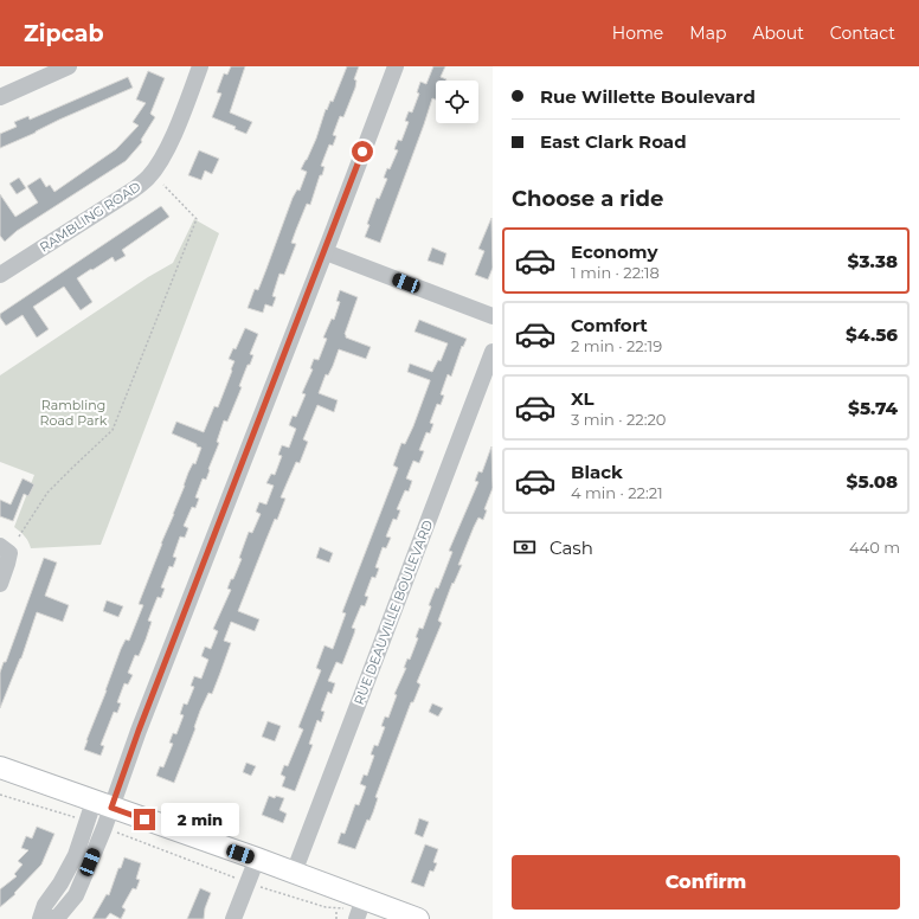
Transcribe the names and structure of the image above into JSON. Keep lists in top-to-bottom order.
{
  "streets": {
    "street": ["RAMBLING ROAD", "RUE DEAUVILLE BOULEVARD"]
  },
  "parks": ["Rambling Road Park"],
  "page": {
    "header": "Zipcab",
    "nav": [
      "Home",
      "Map",
      "About",
      "Contact"
    ],
    "banner": ["Rue Willette Boulevard", "East Clark Road"],
    "heading": "Choose a ride",
    "list": [
      {
        "name": "Economy",
        "note": "1 min · 22:18",
        "value": "$3.38"
      },
      {
        "name": "Comfort",
        "note": "2 min · 22:19",
        "value": "$4.56"
      },
      {
        "name": "XL",
        "note": "3 min · 22:20",
        "value": "$5.74"
      },
      {
        "name": "Black",
        "note": "4 min · 22:21",
        "value": "$5.08"
      }
    ],
    "pay": ["Cash", "440 m"],
    "bubble": "2 min",
    "buttons": "Confirm"
  }
}
